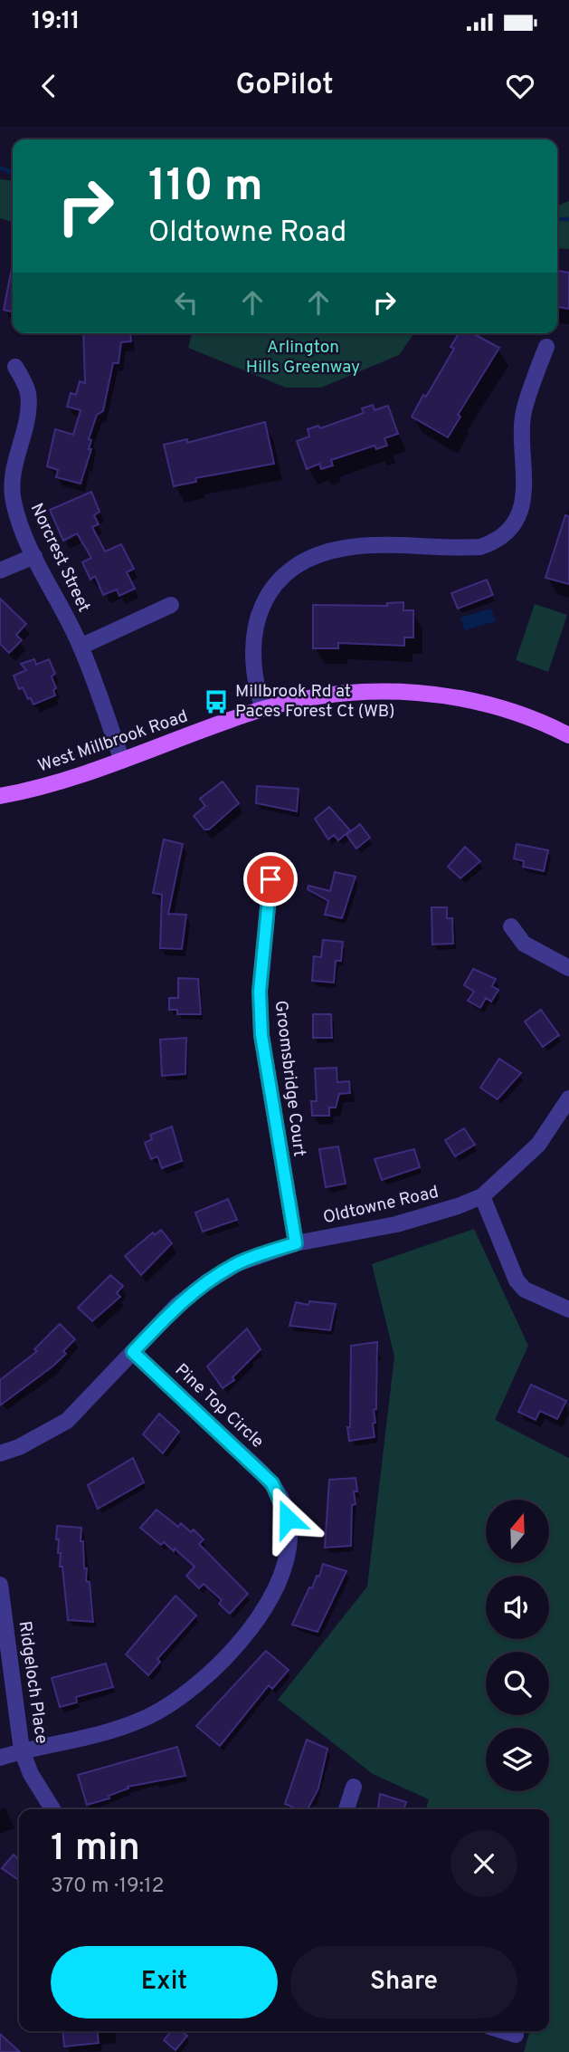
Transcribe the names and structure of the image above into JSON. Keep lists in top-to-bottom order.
{
  "streets": {
    "main road": ["West Millbrook Road"],
    "street": [
      "Norcrest Street",
      "Groomsbridge Court",
      "Oldtowne Road",
      "Pine Top Circle",
      "Ridgeloch Place"
    ]
  },
  "crossings": [
    ["Norcrest Street", "West Millbrook Road"],
    ["Groomsbridge Court", "Oldtowne Road"],
    ["Oldtowne Road", "Pine Top Circle"],
    ["Pine Top Circle", "Ridgeloch Place"]
  ],
  "parks": ["Arlington Hills Greenway"],
  "places": {
    "bus stop": ["Millbrook Rd at Paces Forest Ct (WB)"]
  },
  "north": "top",
  "page": {
    "status": "19:11",
    "header": "GoPilot",
    "turn": ["110 m", "Oldtowne Road"],
    "heading": ["1 min", "370 m · 19:12"],
    "buttons": ["Exit", "Share"]
  }
}
